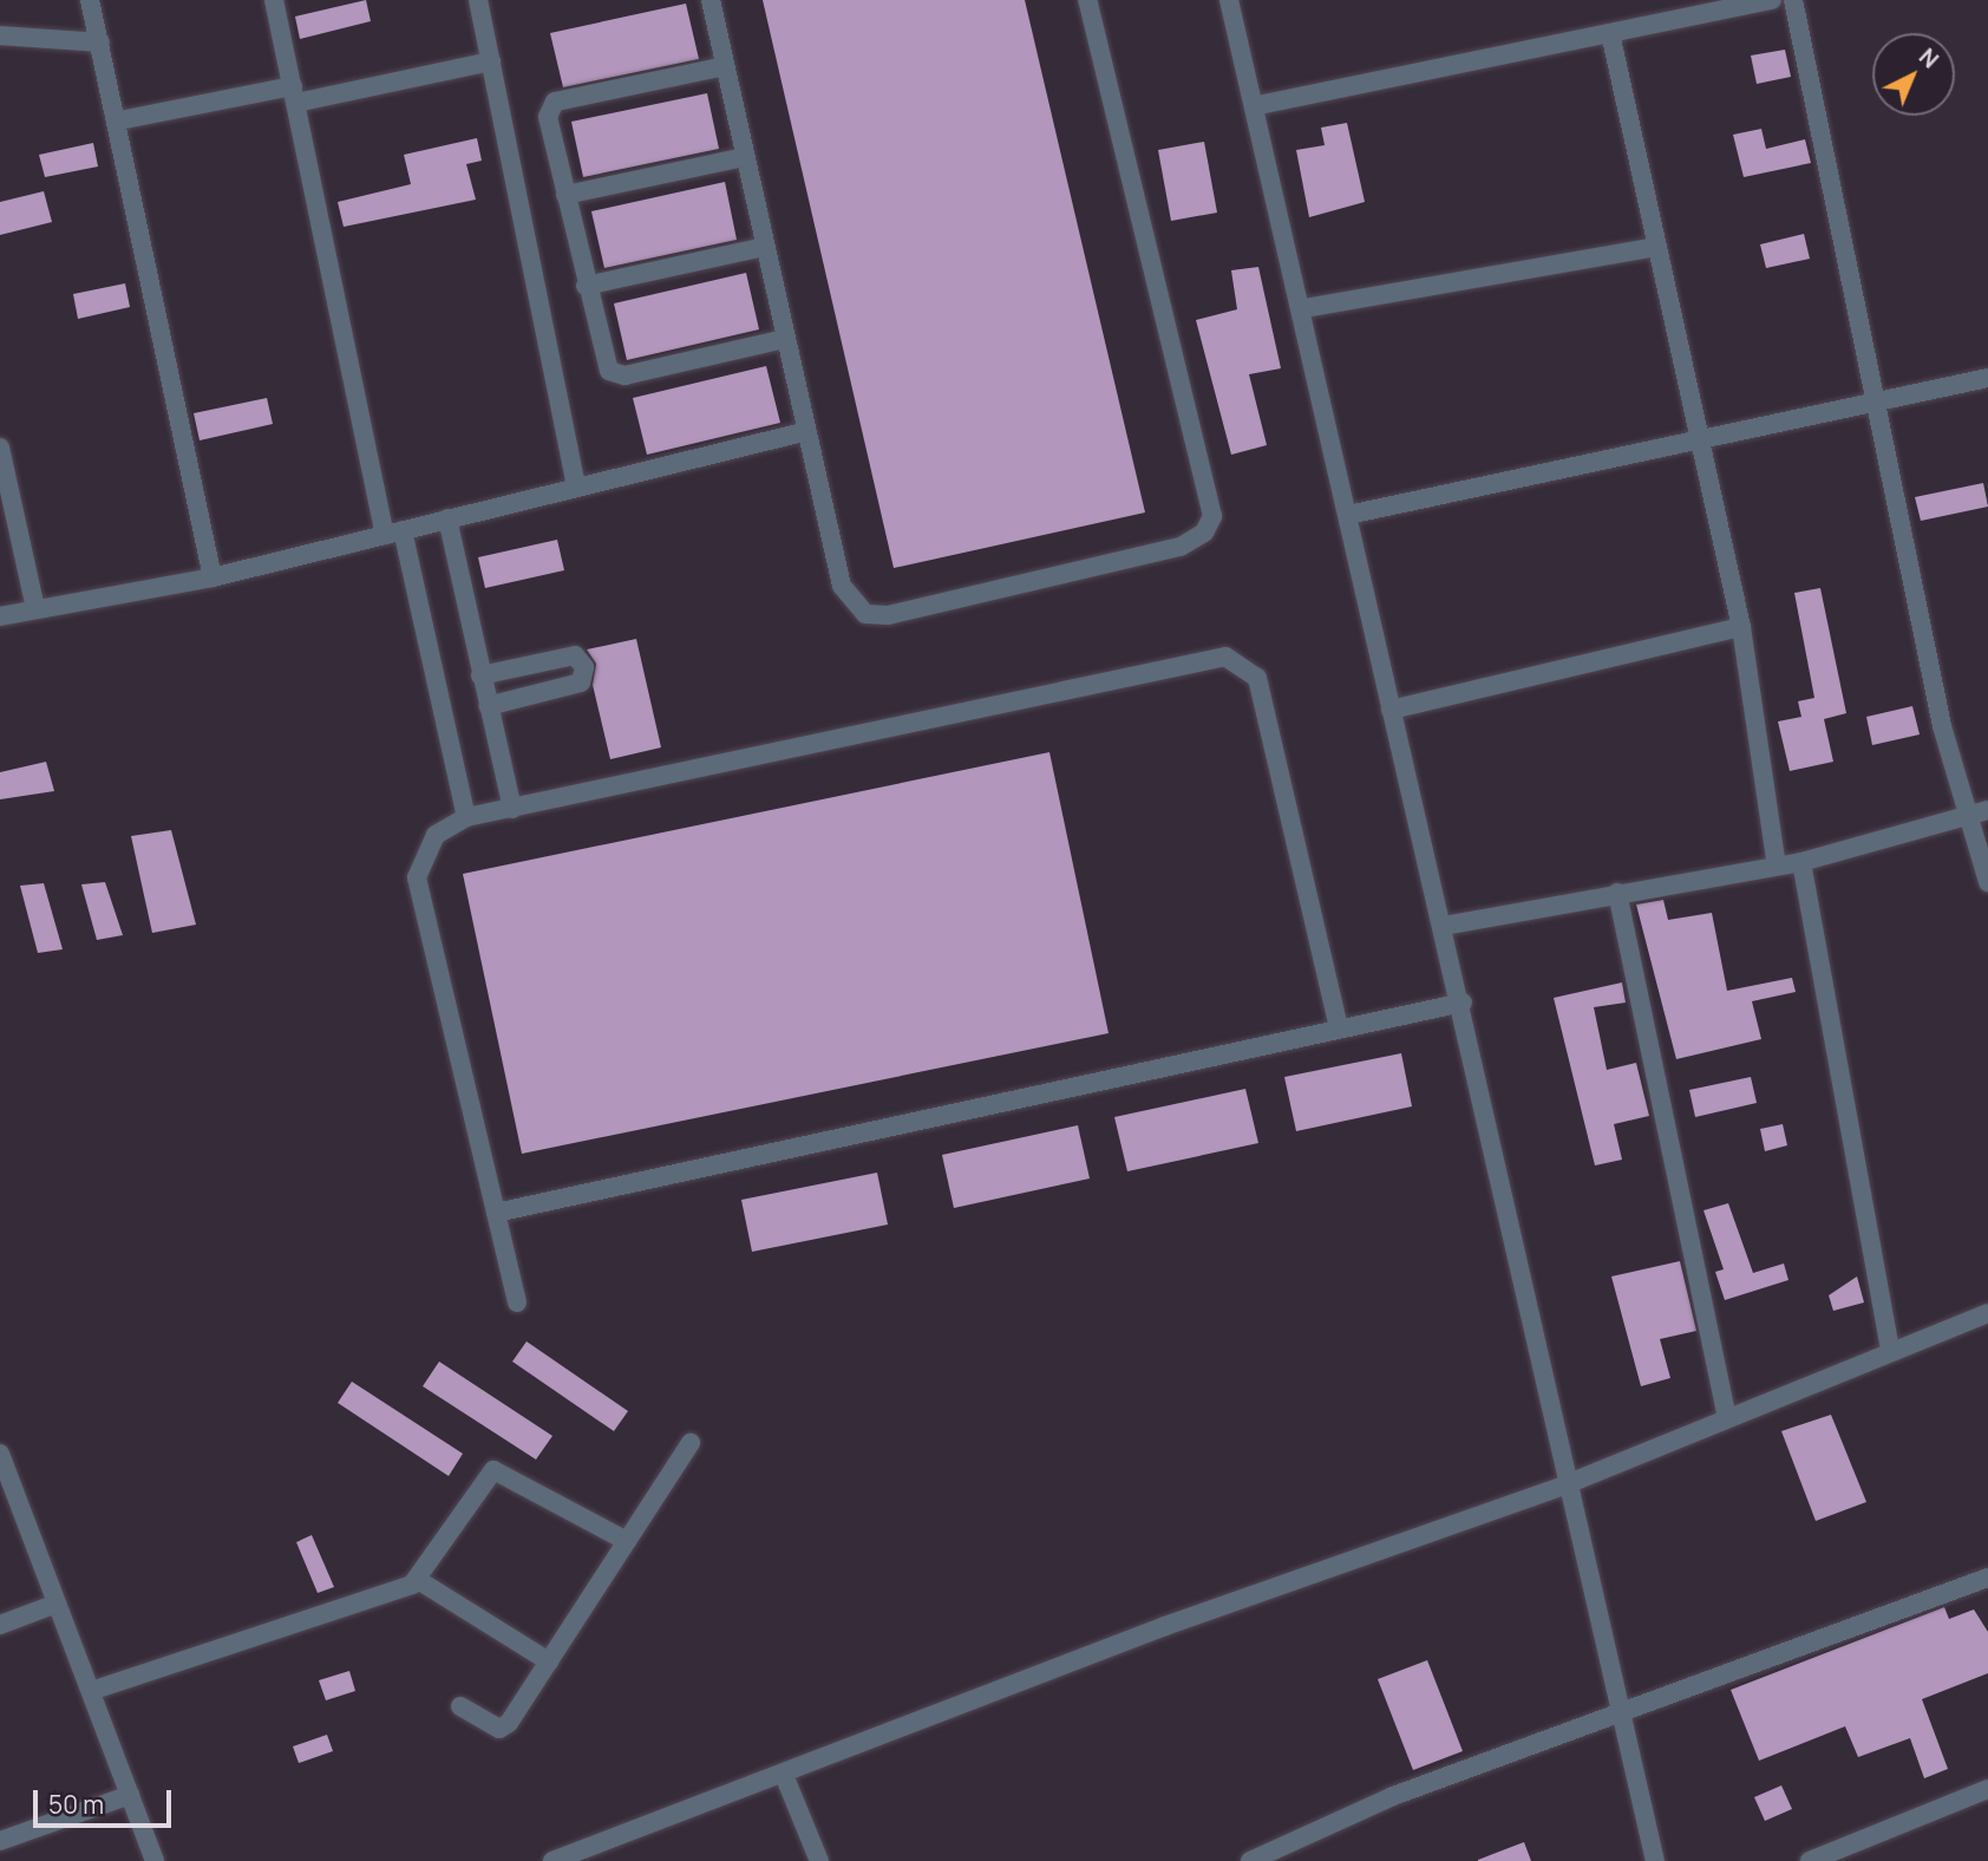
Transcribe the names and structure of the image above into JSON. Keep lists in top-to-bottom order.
{
  "scale_bar": "50 m",
  "north": "top right"
}
